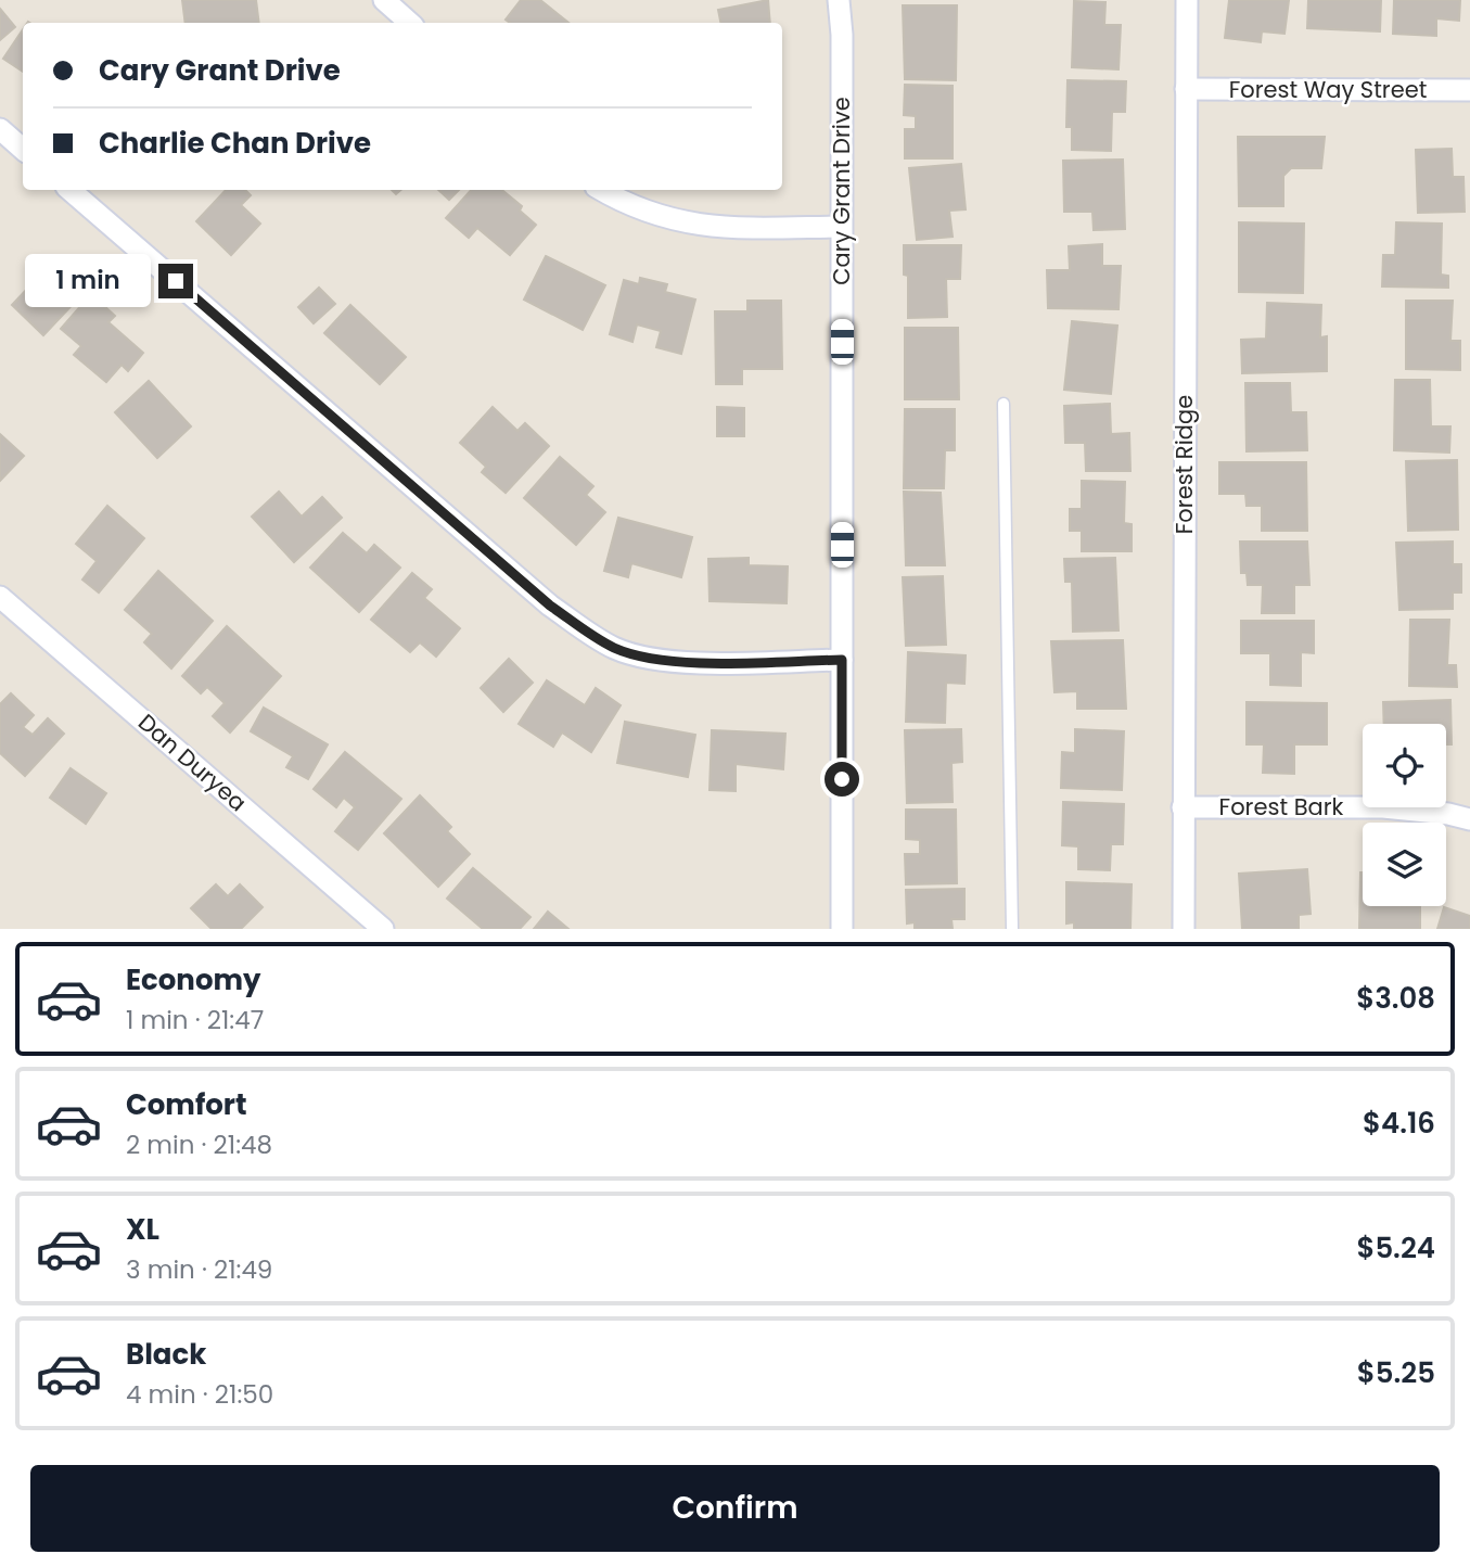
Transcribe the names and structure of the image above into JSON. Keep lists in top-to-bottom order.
{
  "streets": {
    "street": [
      "Forest Way Street",
      "Cary Grant Drive",
      "Forest Ridge",
      "Dan Duryea",
      "Forest Bark"
    ]
  },
  "crossings": [
    ["Forest Way Street", "Forest Ridge"],
    ["Forest Ridge", "Forest Bark"]
  ],
  "page": {
    "banner": ["Cary Grant Drive", "Charlie Chan Drive"],
    "bubble": "1 min",
    "list": [
      {
        "name": "Economy",
        "note": "1 min · 21:47",
        "value": "$3.08"
      },
      {
        "name": "Comfort",
        "note": "2 min · 21:48",
        "value": "$4.16"
      },
      {
        "name": "XL",
        "note": "3 min · 21:49",
        "value": "$5.24"
      },
      {
        "name": "Black",
        "note": "4 min · 21:50",
        "value": "$5.25"
      }
    ],
    "buttons": "Confirm"
  }
}
